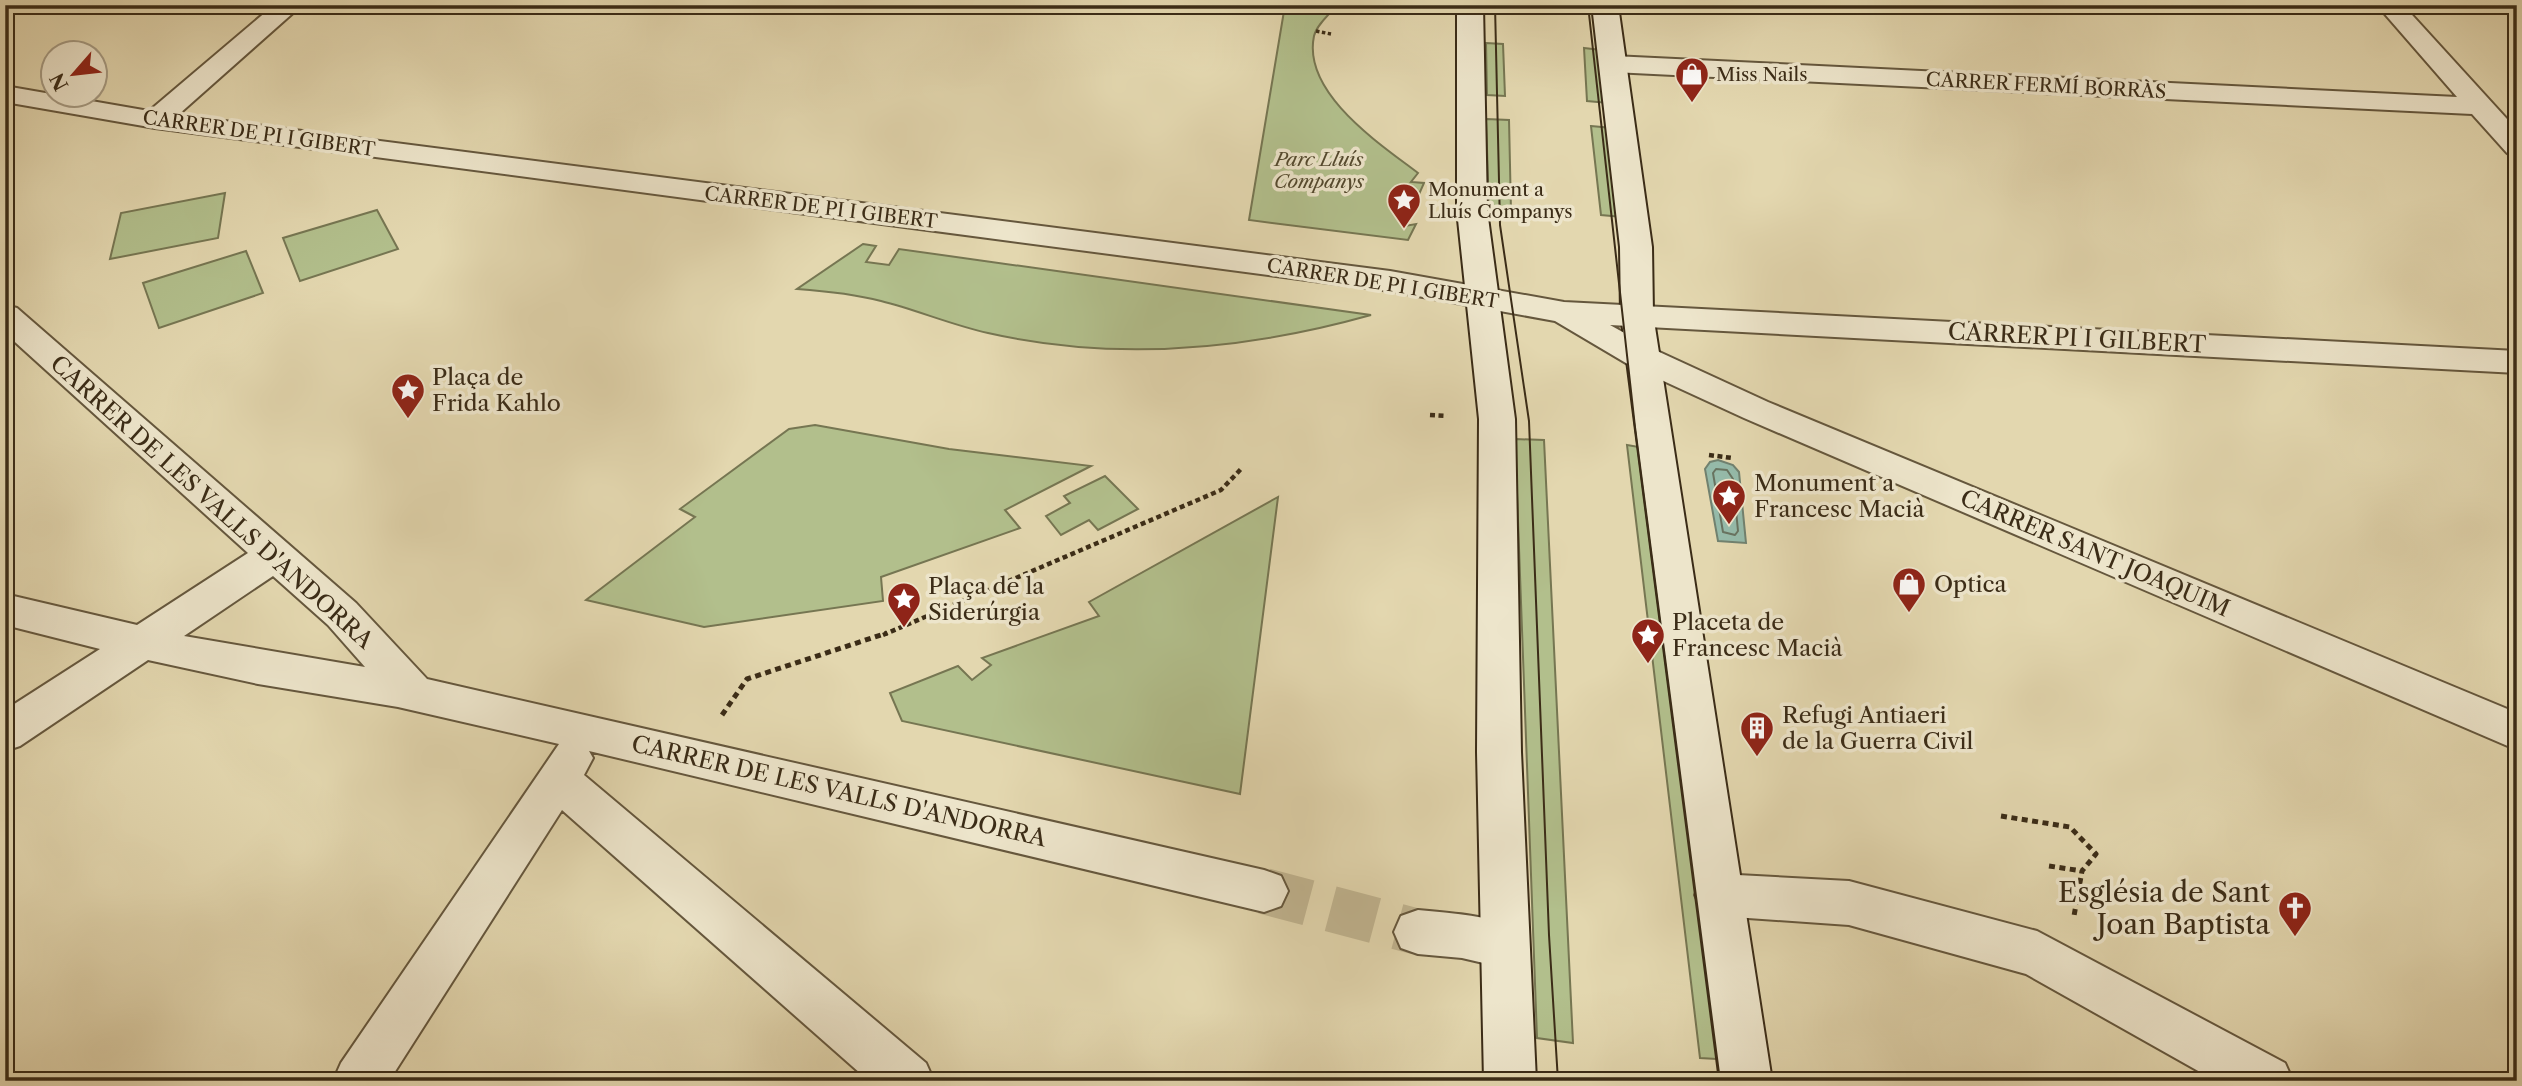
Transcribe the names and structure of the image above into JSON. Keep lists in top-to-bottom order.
{
  "streets": {
    "street": [
      "CARRER FERMÍ BORRÀS",
      "CARRER DE PI I GIBERT",
      "CARRER PI I GILBERT",
      "CARRER DE LES VALLS D'ANDORRA",
      "CARRER SANT JOAQUIM"
    ]
  },
  "crossings": [
    ["CARRER DE PI I GIBERT", "CARRER PI I GILBERT"],
    ["CARRER DE PI I GIBERT", "CARRER SANT JOAQUIM"]
  ],
  "parks": ["Parc Lluís Companys"],
  "places": {
    "shop": ["Miss Nails", "Optica"],
    "place": [
      "Monument a Lluís Companys",
      "Plaça de Frida Kahlo",
      "Monument a Francesc Macià",
      "Plaça de la Siderúrgia",
      "Placeta de Francesc Macià"
    ],
    "building": ["Refugi Antiaeri de la Guerra Civil"],
    "church": ["Església de Sant Joan Baptista"]
  },
  "north": "bottom left"
}
